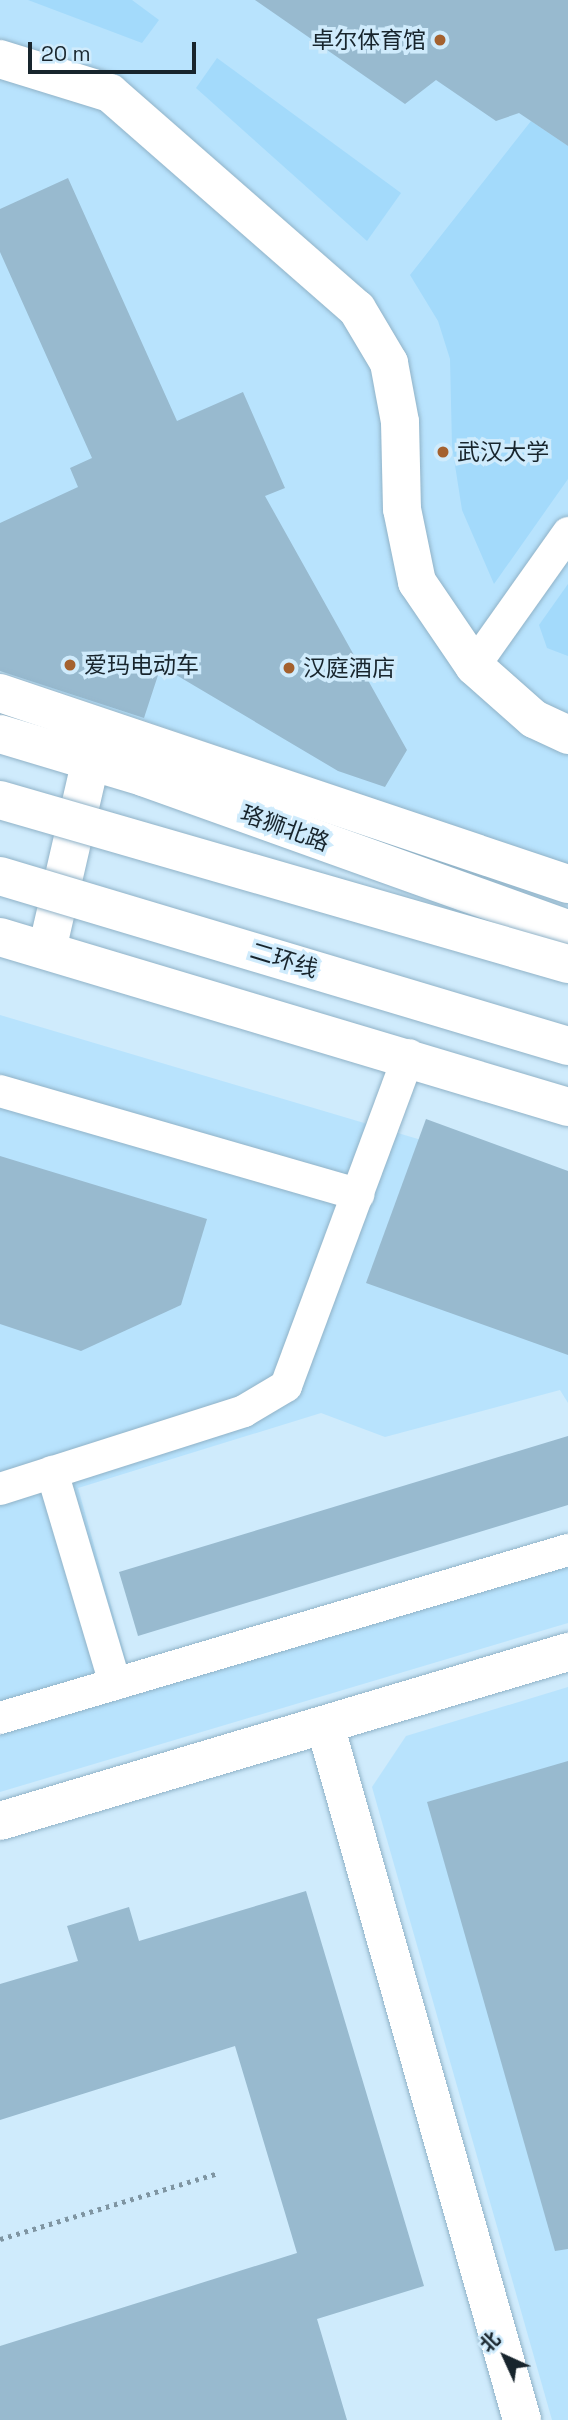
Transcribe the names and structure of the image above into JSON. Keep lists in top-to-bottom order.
{
  "streets": {
    "main road": ["珞狮北路", "二环线"]
  },
  "places": [
    "卓尔体育馆",
    "武汉大学",
    "爱玛电动车",
    "汉庭酒店"
  ],
  "scale_bar": "20 m",
  "north": "top left"
}
